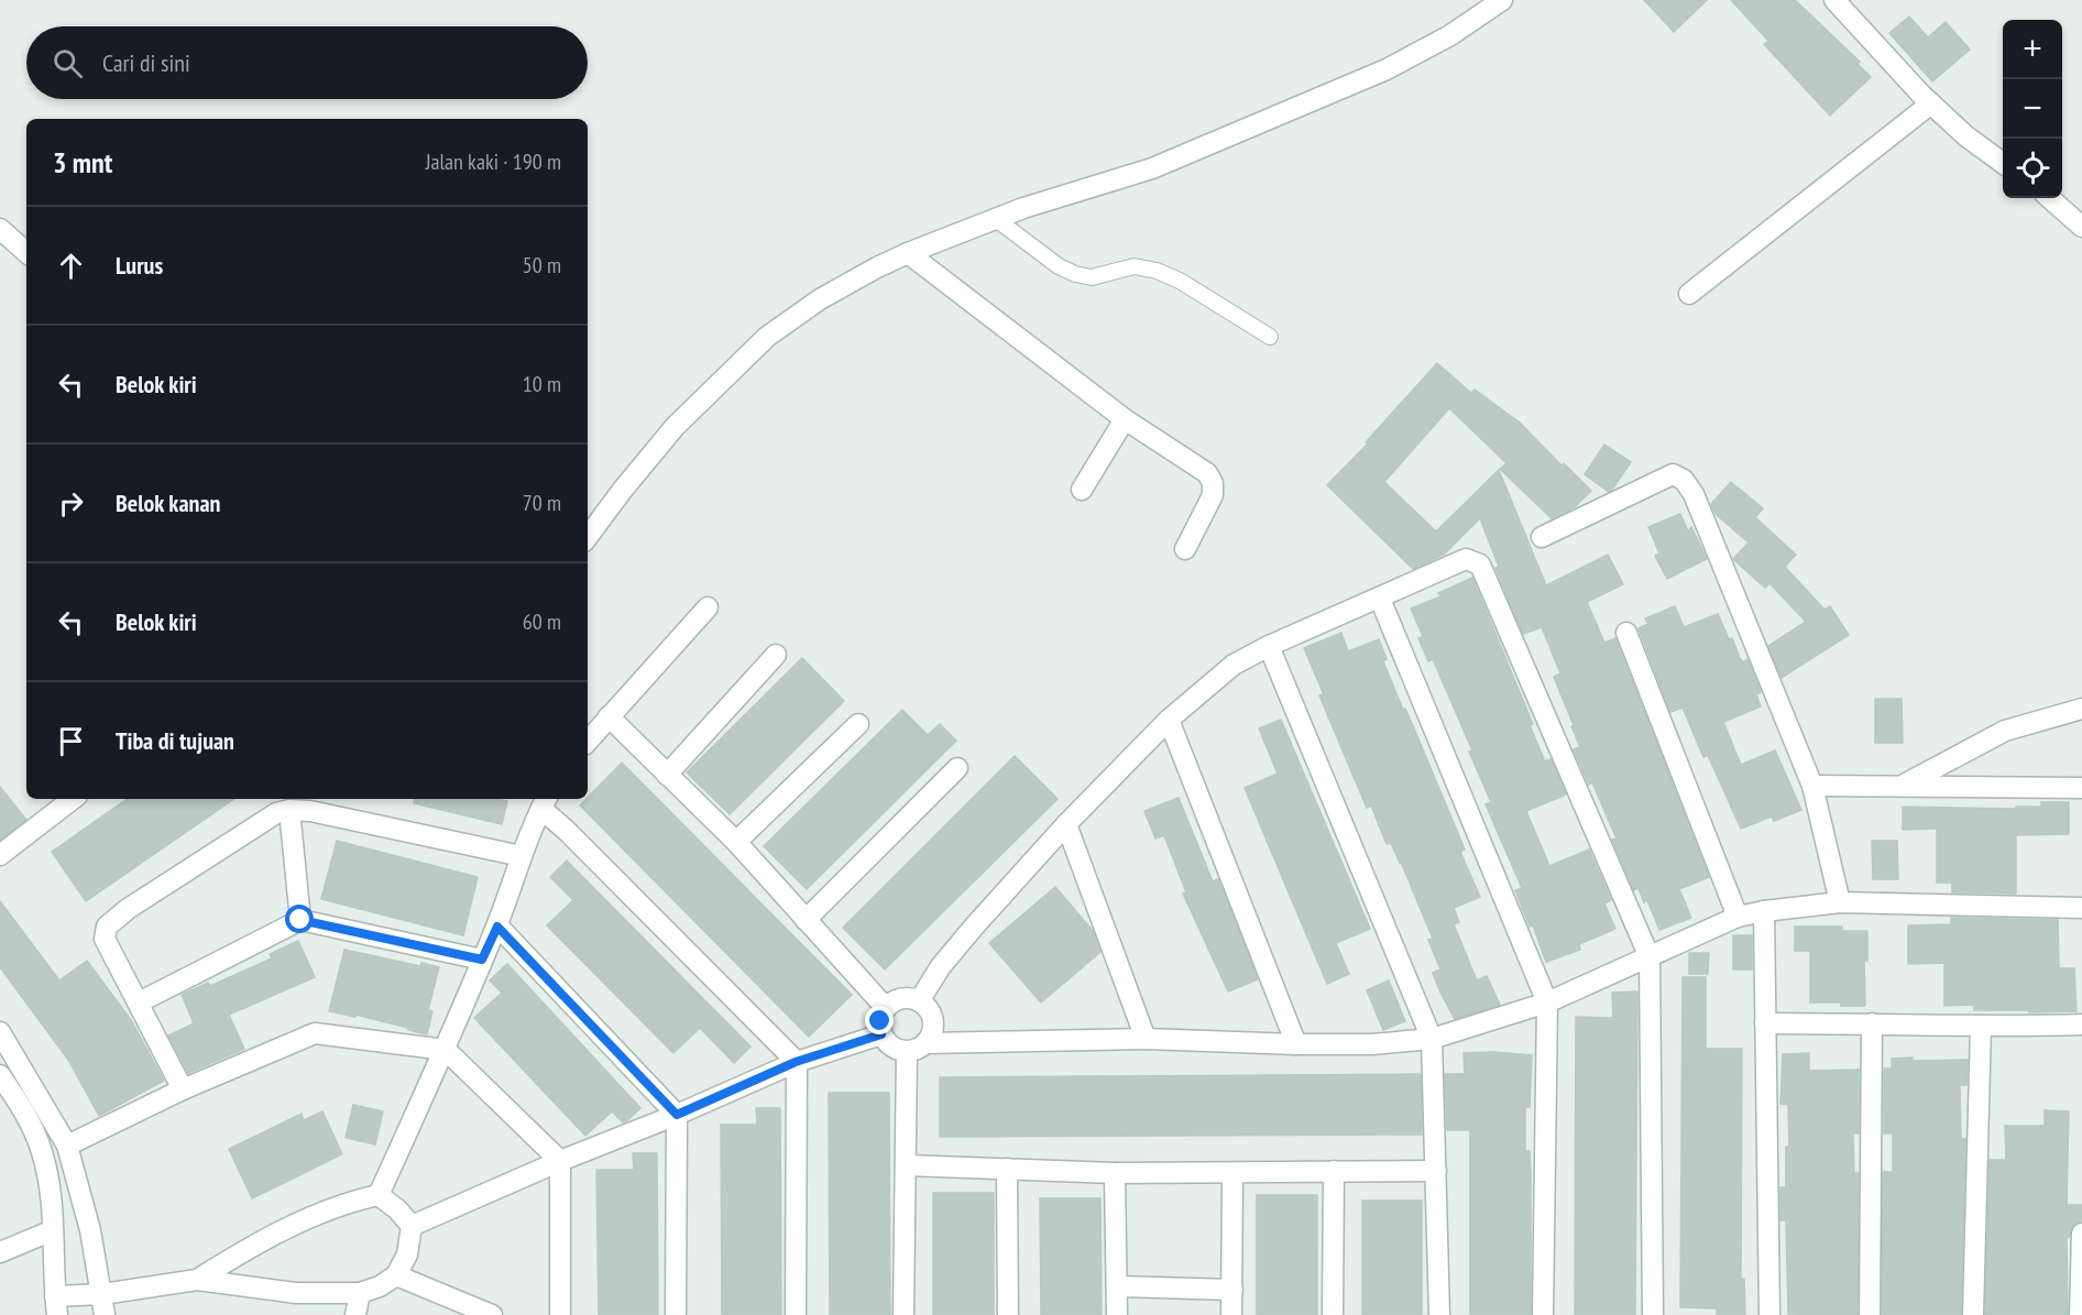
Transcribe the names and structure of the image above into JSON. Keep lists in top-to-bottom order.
{
  "page": {
    "map_buttons": ["+", "−"],
    "search": "Cari di sini",
    "heading": ["3 mnt", "Jalan kaki · 190 m"],
    "list": [
      ["Lurus", "50 m"],
      ["Belok kiri", "10 m"],
      ["Belok kanan", "70 m"],
      ["Belok kiri", "60 m"],
      "Tiba di tujuan"
    ]
  }
}
